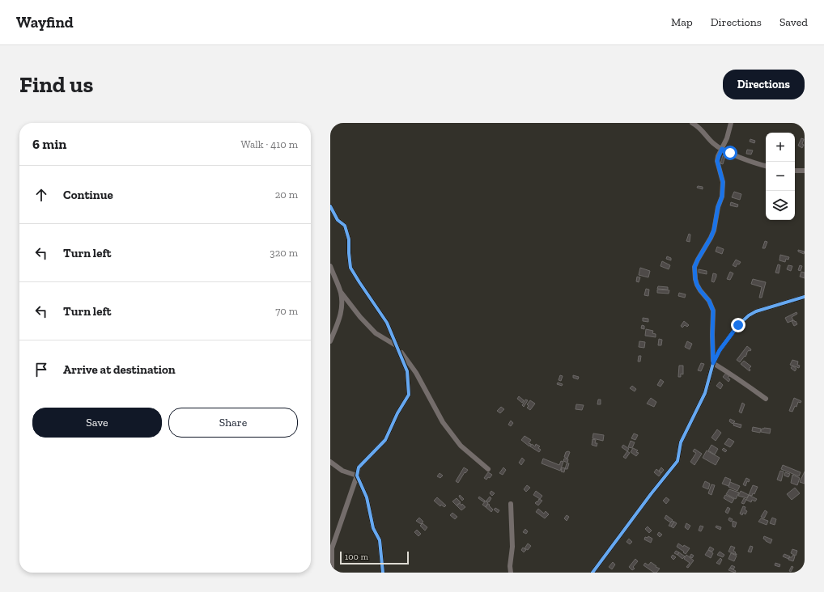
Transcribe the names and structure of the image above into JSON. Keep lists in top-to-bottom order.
{
  "scale_bar": "100 m",
  "page": {
    "header": "Wayfind",
    "nav": ["Map", "Directions", "Saved"],
    "buttons": [
      "Directions",
      ["Save", "Share"]
    ],
    "title": "Find us",
    "heading": ["6 min", "Walk · 410 m"],
    "map_buttons": ["+", "−"],
    "list": [
      ["Continue", "20 m"],
      ["Turn left", "320 m"],
      ["Turn left", "70 m"],
      "Arrive at destination"
    ],
    "scale": "100 m"
  }
}
